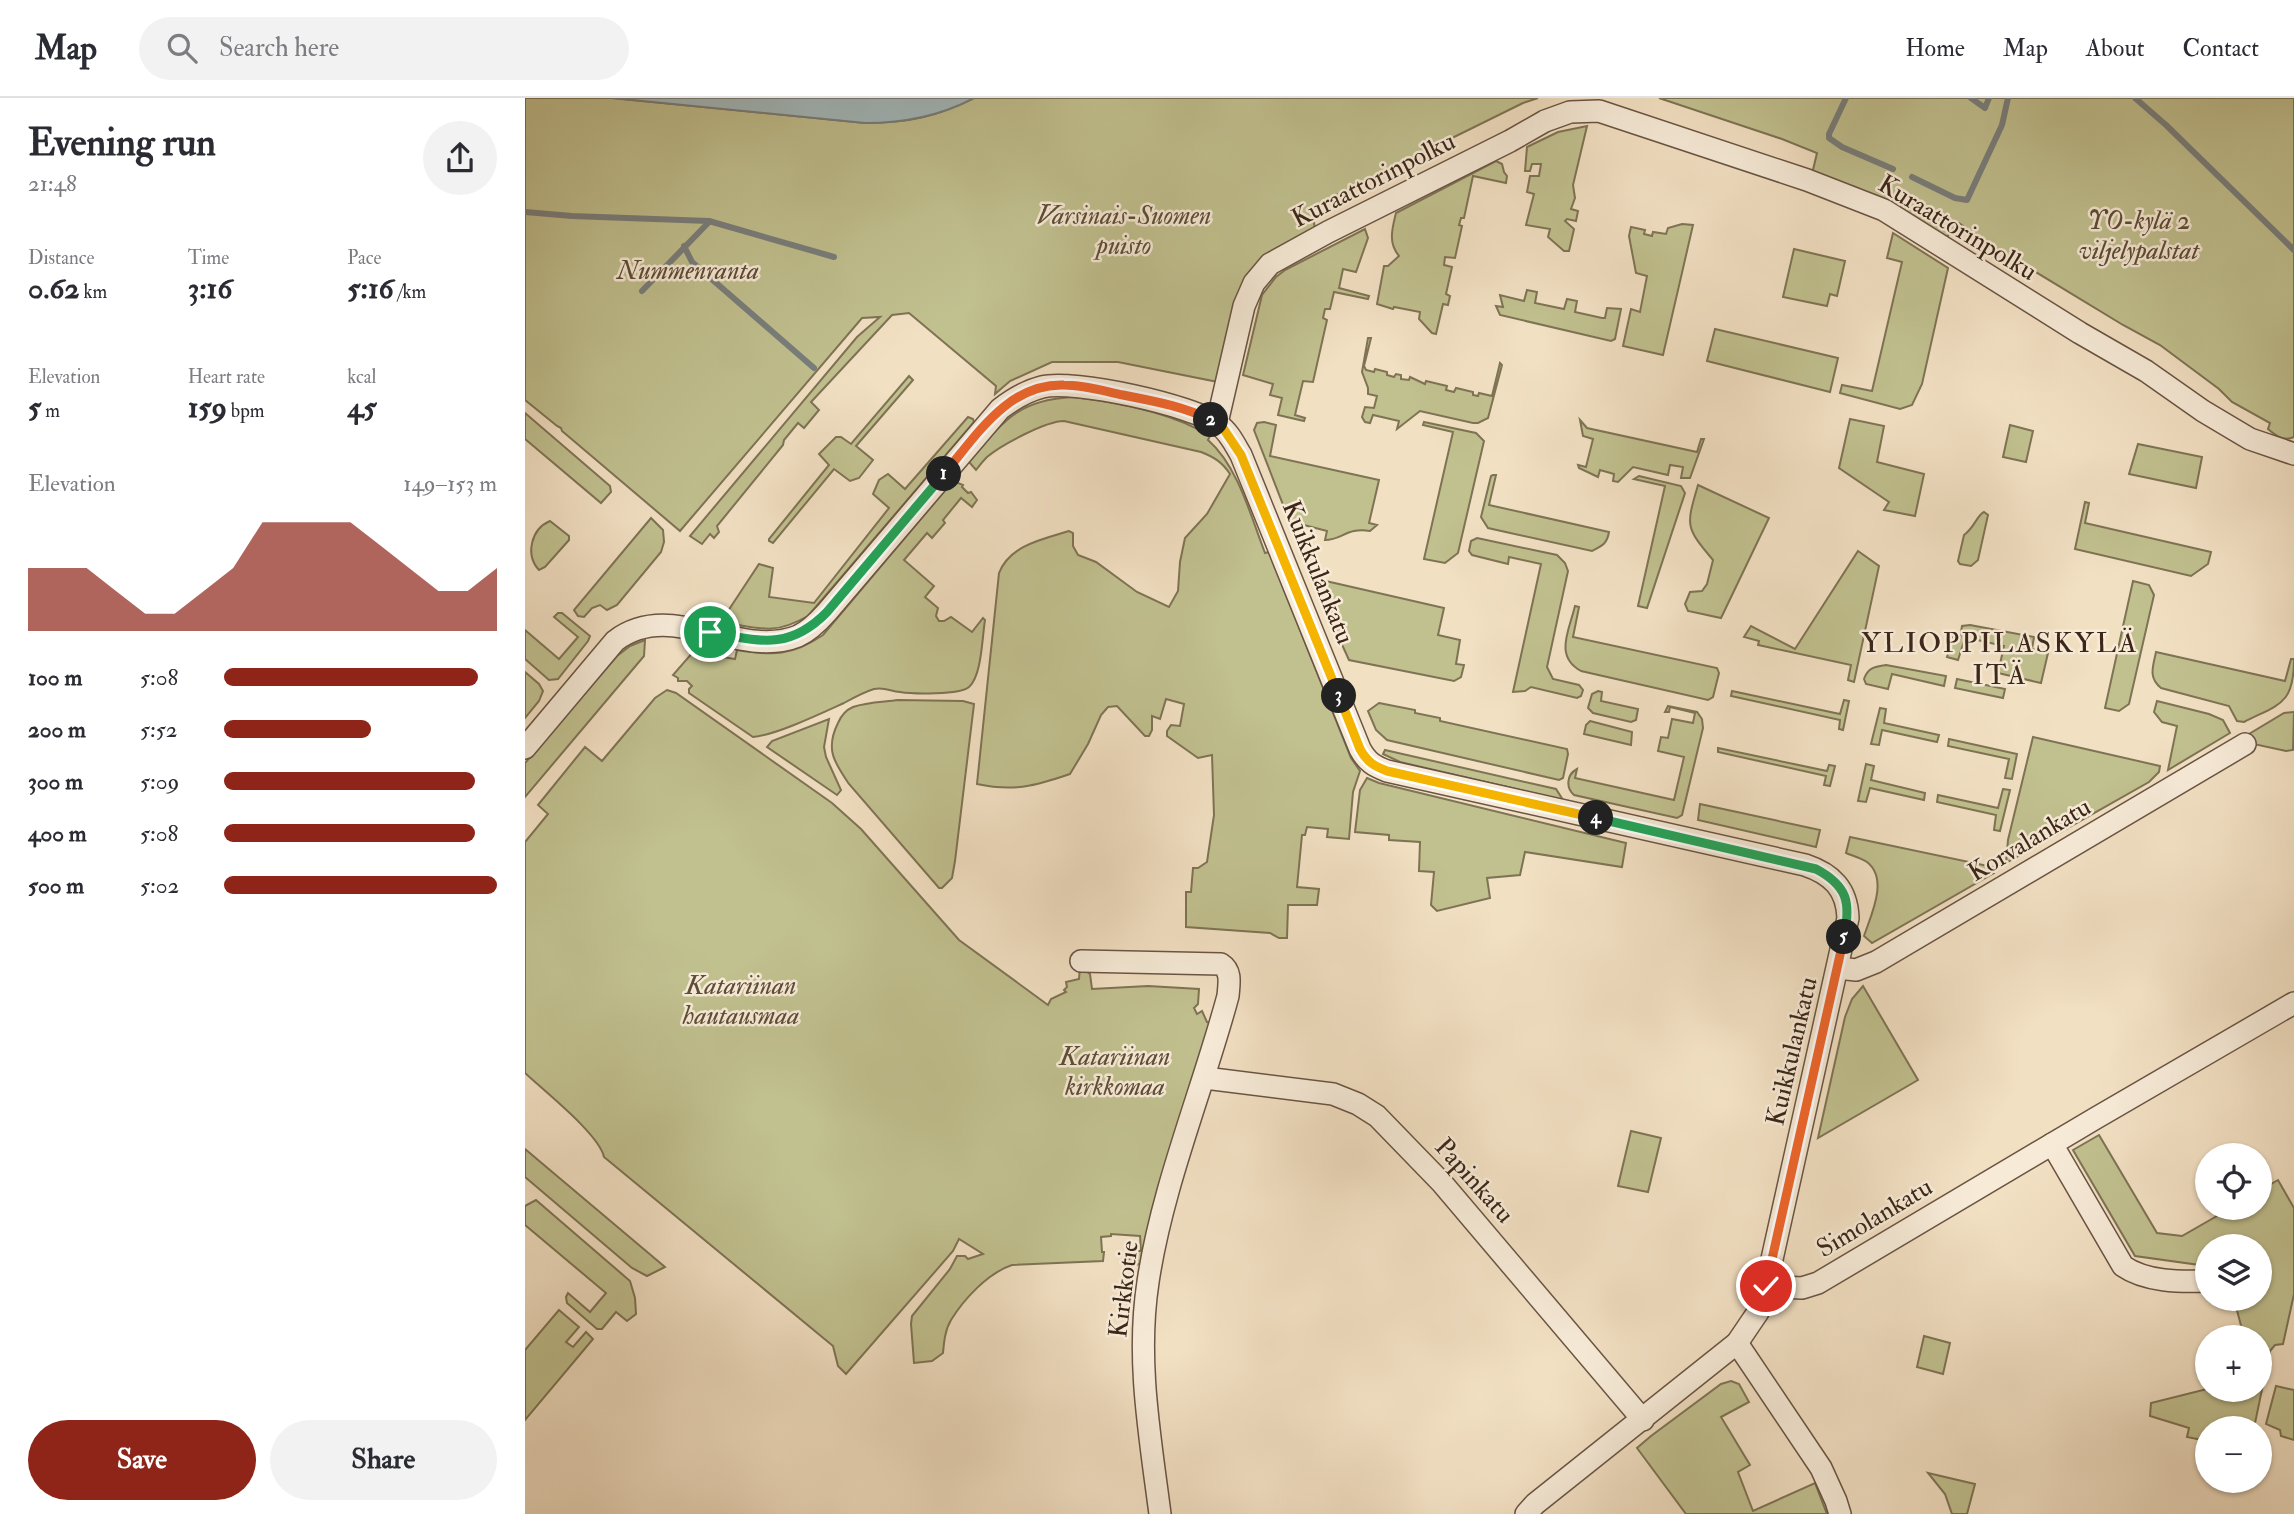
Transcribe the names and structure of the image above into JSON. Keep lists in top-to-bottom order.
{
  "streets": {
    "street": [
      "Kuraattorinpolku",
      "Kuikkulankatu",
      "Korvalankatu",
      "Papinkatu",
      "Simolankatu",
      "Kirkkotie"
    ]
  },
  "crossings": [
    ["Kuraattorinpolku", "Kuikkulankatu"],
    ["Kuikkulankatu", "Korvalankatu"],
    ["Kuikkulankatu", "Simolankatu"],
    ["Papinkatu", "Kirkkotie"]
  ],
  "districts": ["YLIOPPILASKYLÄ ITÄ"],
  "parks": [
    "Varsinais-Suomen puisto",
    "YO-kylä 2 viljelypalstat",
    "Nummenranta",
    "Katariinan hautausmaa",
    "Katariinan kirkkomaa"
  ],
  "page": {
    "header": "Map",
    "search": "Search here",
    "nav": [
      "Home",
      "Map",
      "About",
      "Contact"
    ],
    "heading": ["Evening run", "21:48"],
    "stats": [
      ["Distance", "0.62 km"],
      ["Time", "3:16"],
      ["Pace", "5:16 /km"],
      ["Elevation", "5 m"],
      ["Heart rate", "159 bpm"],
      ["kcal", "45"]
    ],
    "pins": [
      "2",
      "1",
      "3",
      "4",
      "5"
    ],
    "chart": ["Elevation", "149–153 m"],
    "list": [
      {
        "name": "100 m",
        "note": "5:08"
      },
      {
        "name": "200 m",
        "note": "5:52"
      },
      {
        "name": "300 m",
        "note": "5:09"
      },
      {
        "name": "400 m",
        "note": "5:08"
      },
      {
        "name": "500 m",
        "note": "5:02"
      }
    ],
    "map_buttons": ["+", "−"],
    "buttons": ["Save", "Share"]
  }
}
